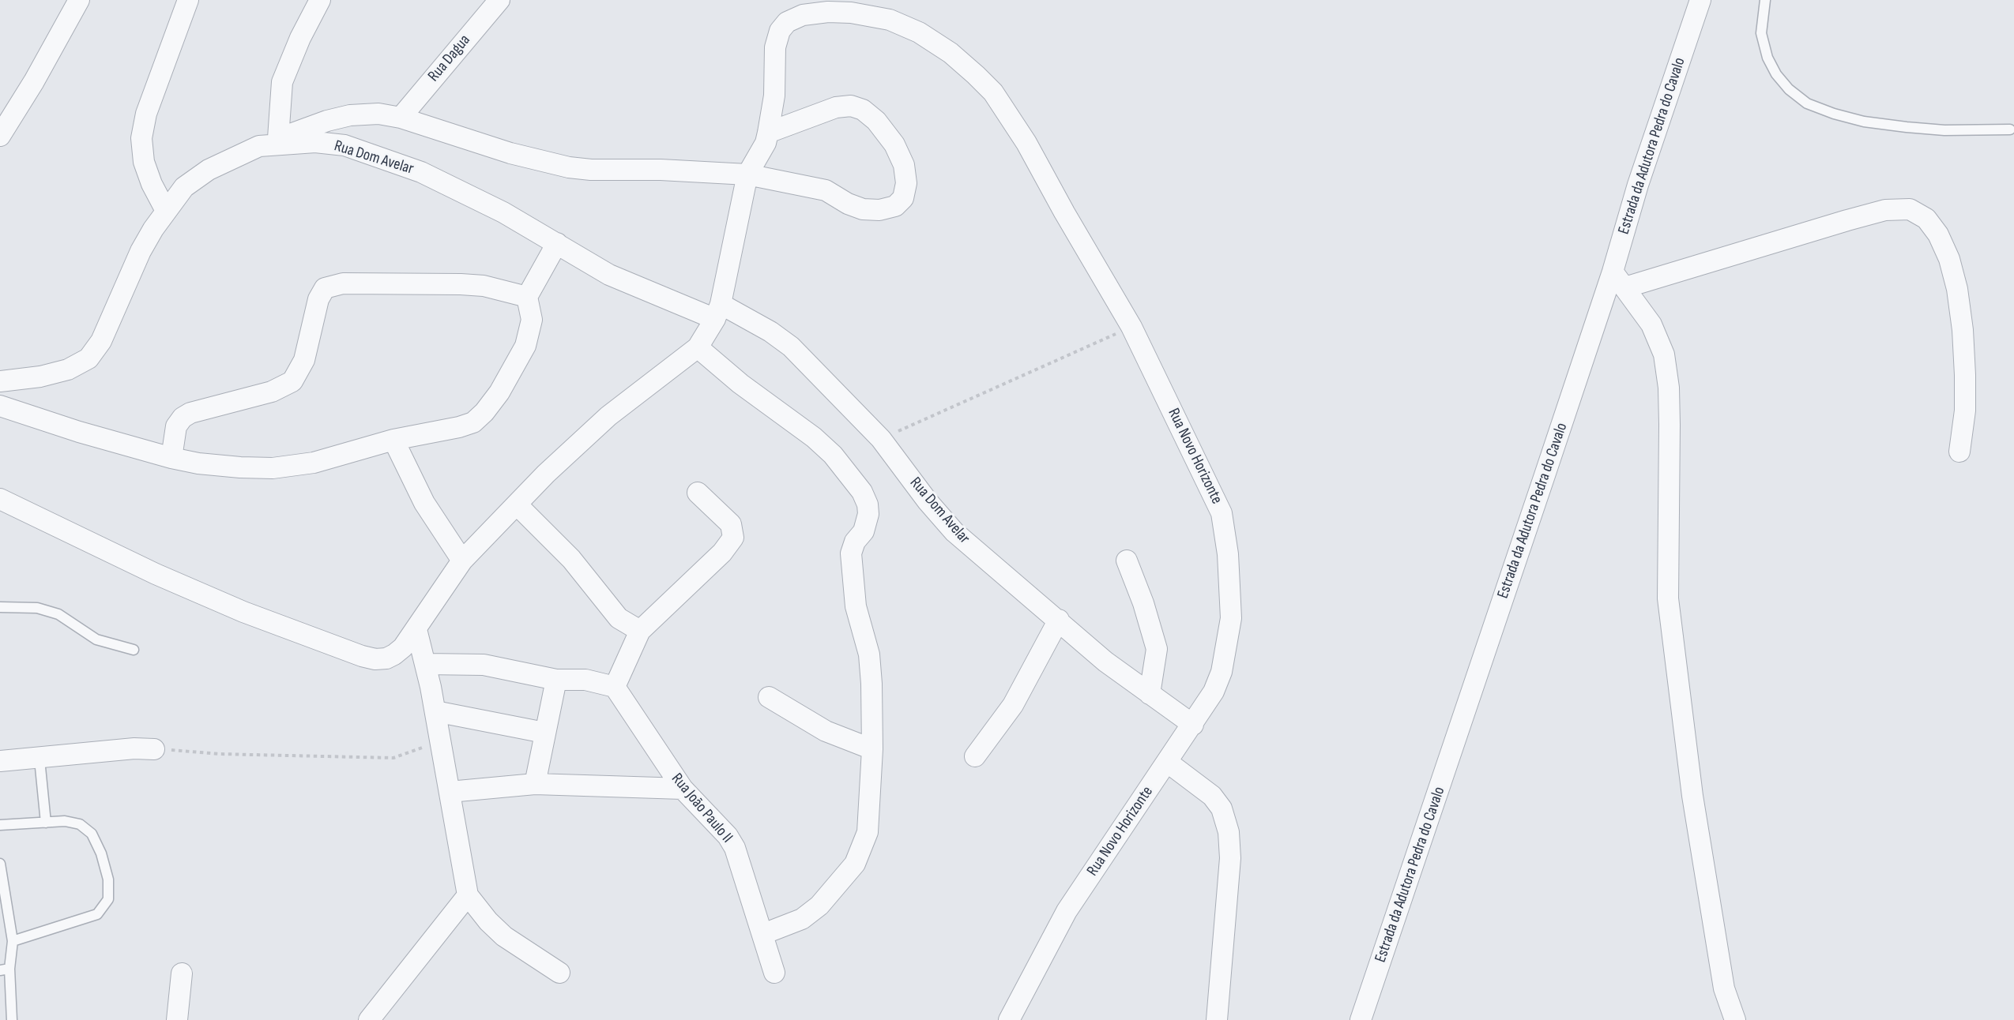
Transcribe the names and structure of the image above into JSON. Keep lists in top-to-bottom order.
{
  "streets": {
    "street": [
      "Rua Dagua",
      "Estrada da Adutora Pedra do Cavalo",
      "Rua Dom Avelar",
      "Rua Novo Horizonte",
      "Rua João Paulo II"
    ]
  },
  "crossings": [
    ["Rua Dom Avelar", "Rua Novo Horizonte"]
  ]
}
